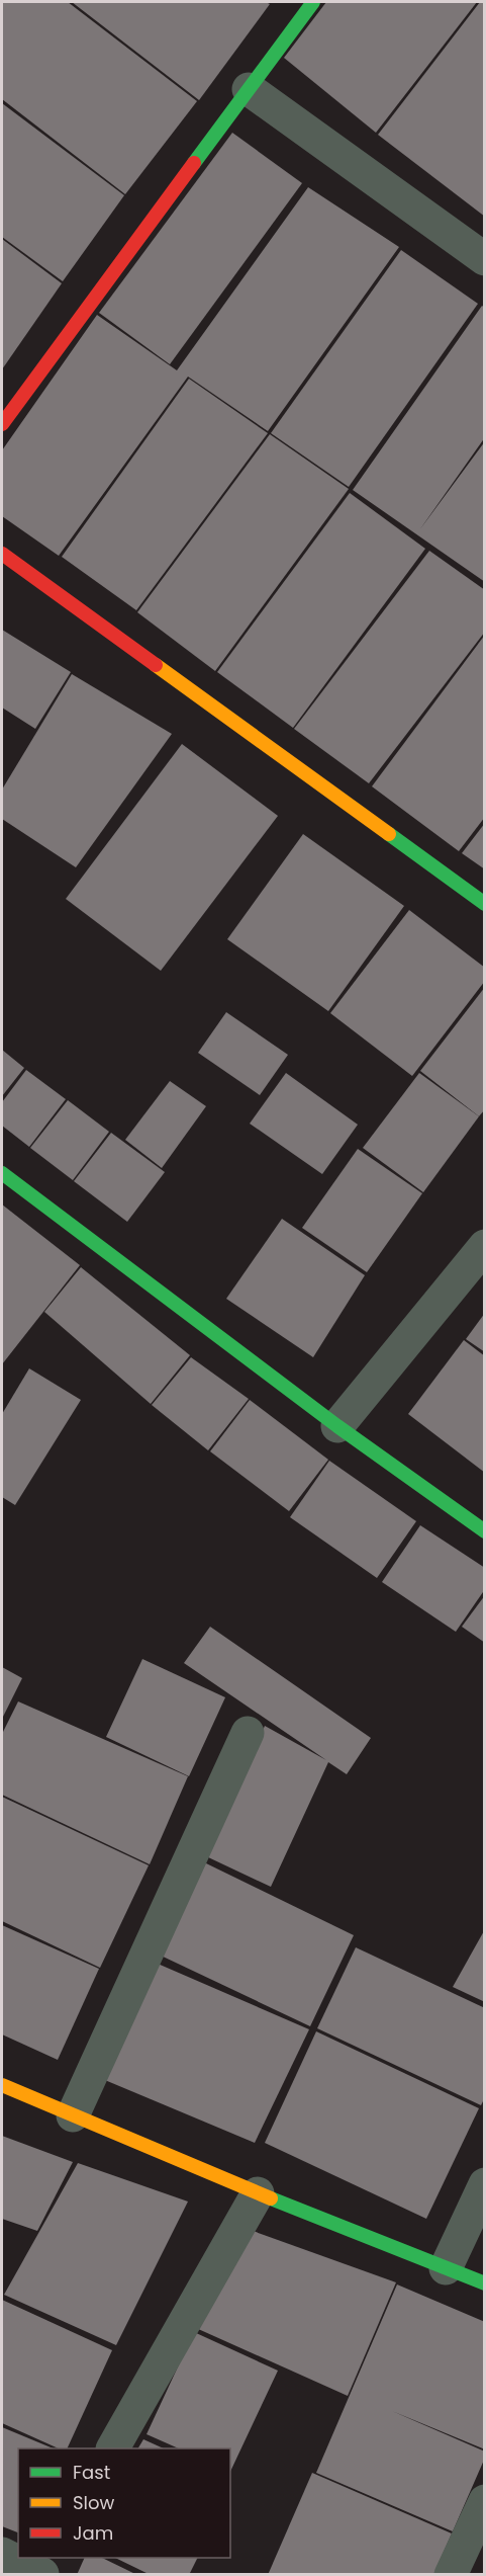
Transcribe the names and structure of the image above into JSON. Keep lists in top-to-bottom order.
{
  "legend": ["Fast", "Slow", "Jam"]
}
